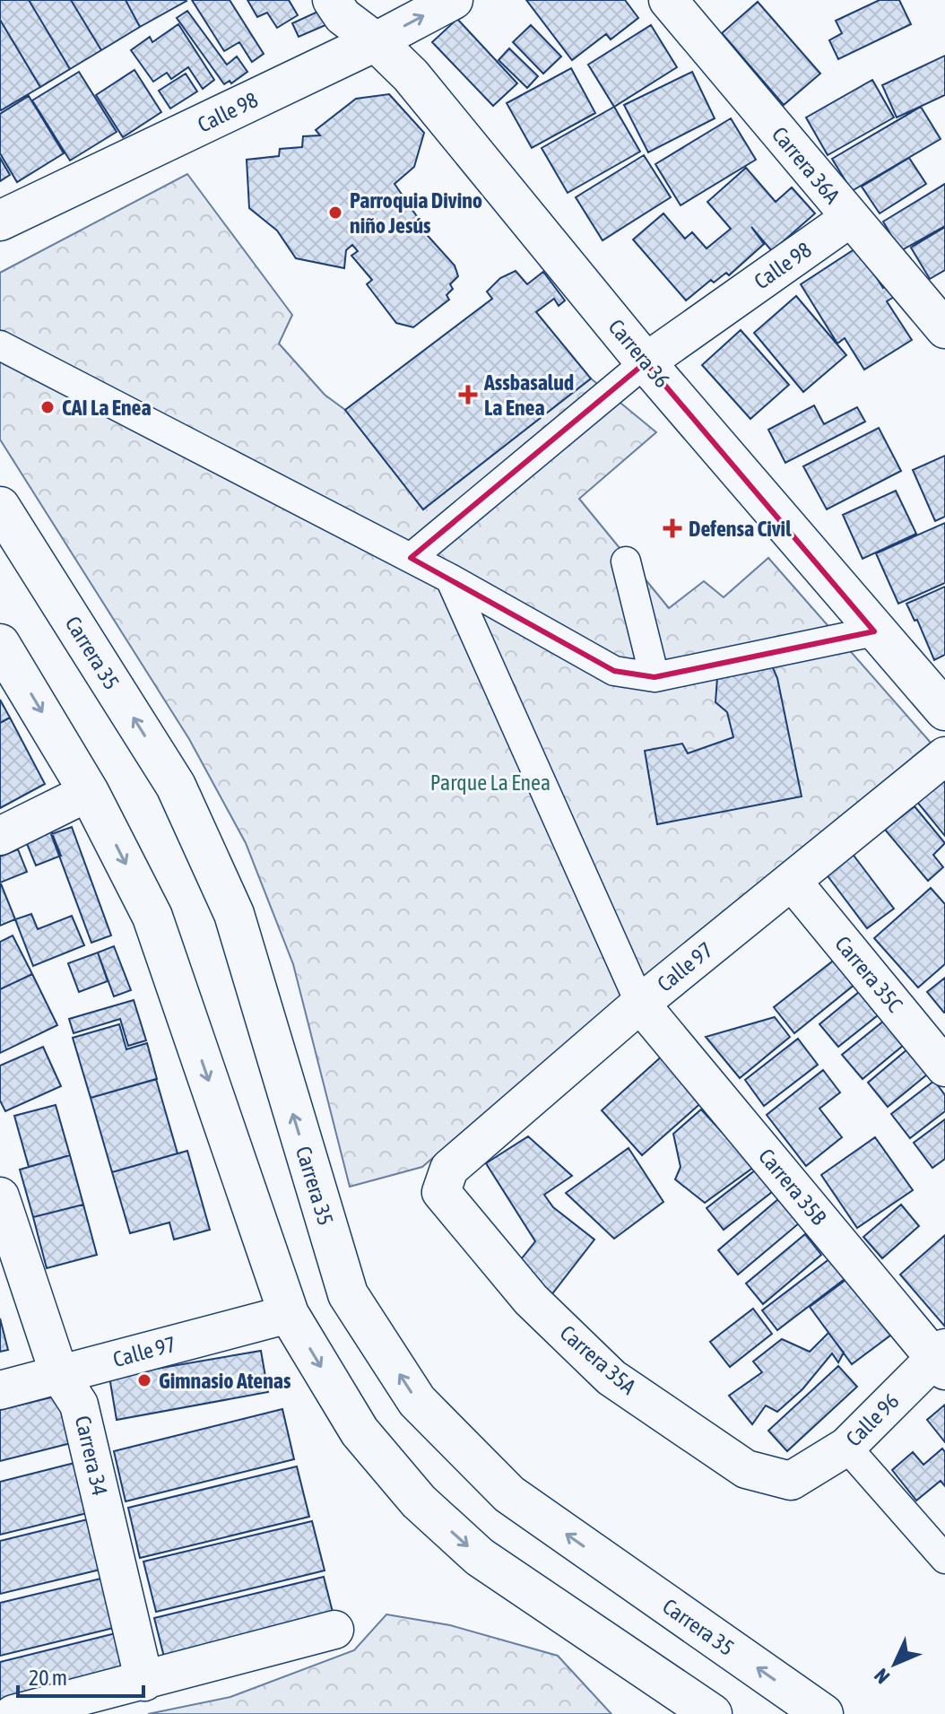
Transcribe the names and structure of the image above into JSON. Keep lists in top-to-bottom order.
{
  "streets": {
    "street": [
      "Calle 98",
      "Carrera 36A",
      "Carrera 36",
      "Carrera 35",
      "Calle 97",
      "Carrera 35C",
      "Carrera 35B",
      "Carrera 35A",
      "Calle 96",
      "Carrera 34"
    ]
  },
  "crossings": [
    ["Calle 98", "Carrera 36A"],
    ["Calle 98", "Carrera 36"],
    ["Calle 97", "Carrera 35C"],
    ["Calle 97", "Carrera 35B"],
    ["Calle 97", "Carrera 35A"],
    ["Calle 97", "Carrera 34"],
    ["Carrera 35B", "Calle 96"],
    ["Carrera 35A", "Calle 96"]
  ],
  "parks": ["Parque La Enea"],
  "places": {
    "other": ["Parroquia Divino niño Jesús", "CAI La Enea", "Gimnasio Atenas"],
    "health": ["Assbasalud La Enea", "Defensa Civil"]
  },
  "scale_bar": "20 m",
  "north": "bottom left"
}
